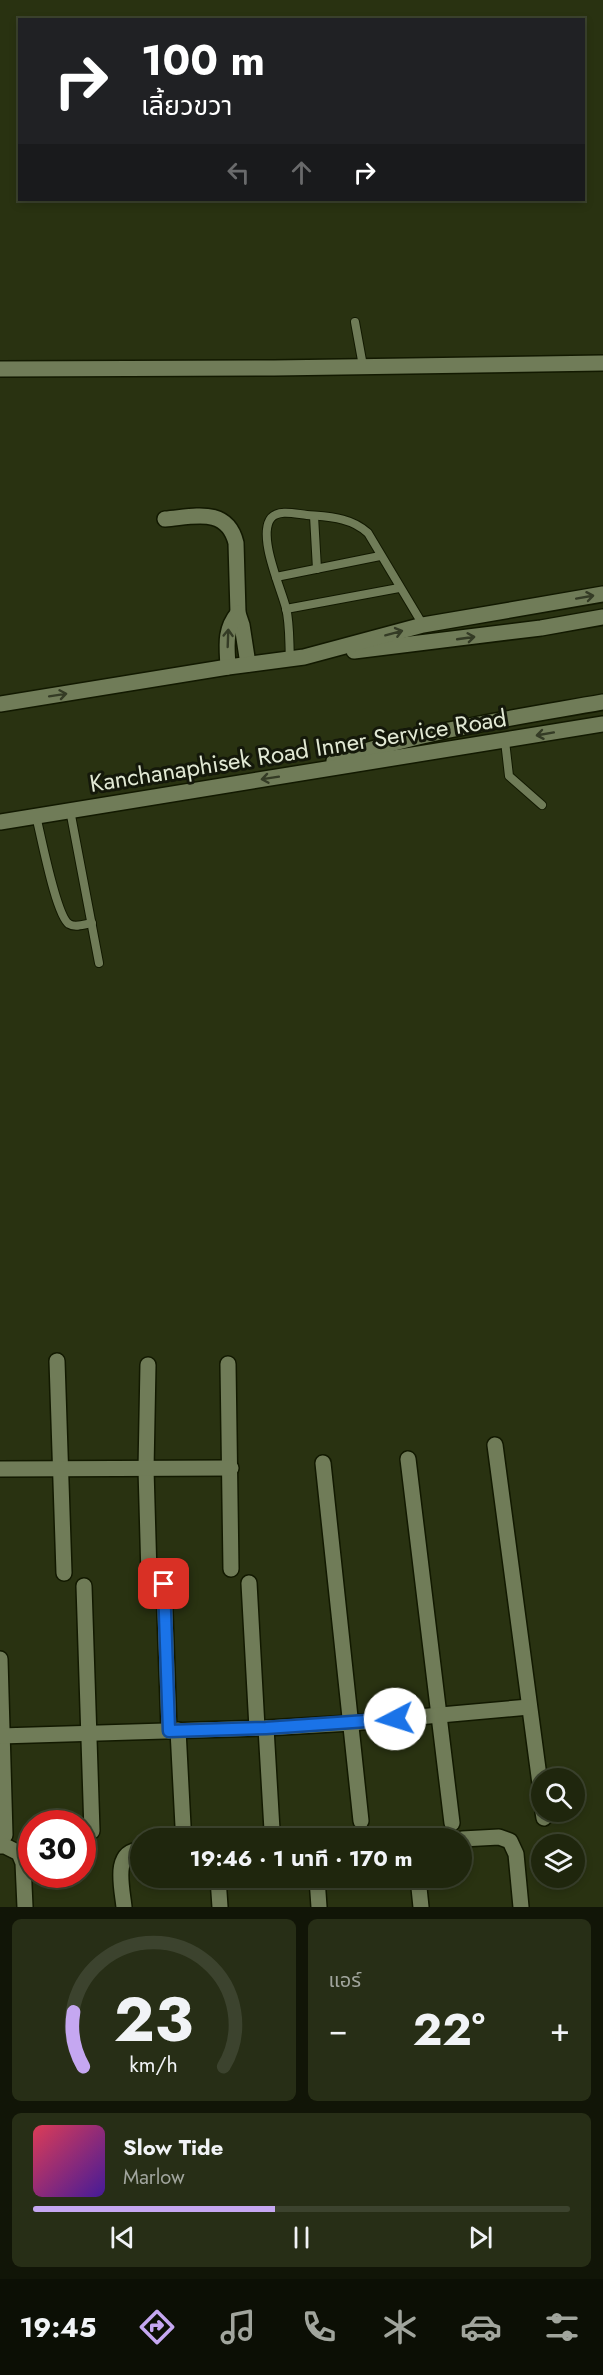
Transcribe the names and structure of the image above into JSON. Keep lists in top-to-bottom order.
{
  "streets": {
    "street": ["Kanchanaphisek Road Inner Service Road"]
  },
  "page": {
    "turn": ["100 m", "เลี้ยวขวา"],
    "limit": "30",
    "trip": "19:46 · 1 นาที · 170 m",
    "tile": "แอร์",
    "heat": ["−", "22°", "+"],
    "song": ["Slow Tide", "Marlow"],
    "tabs": "19:45",
    "gauge": ["23", "km/h"]
  }
}
